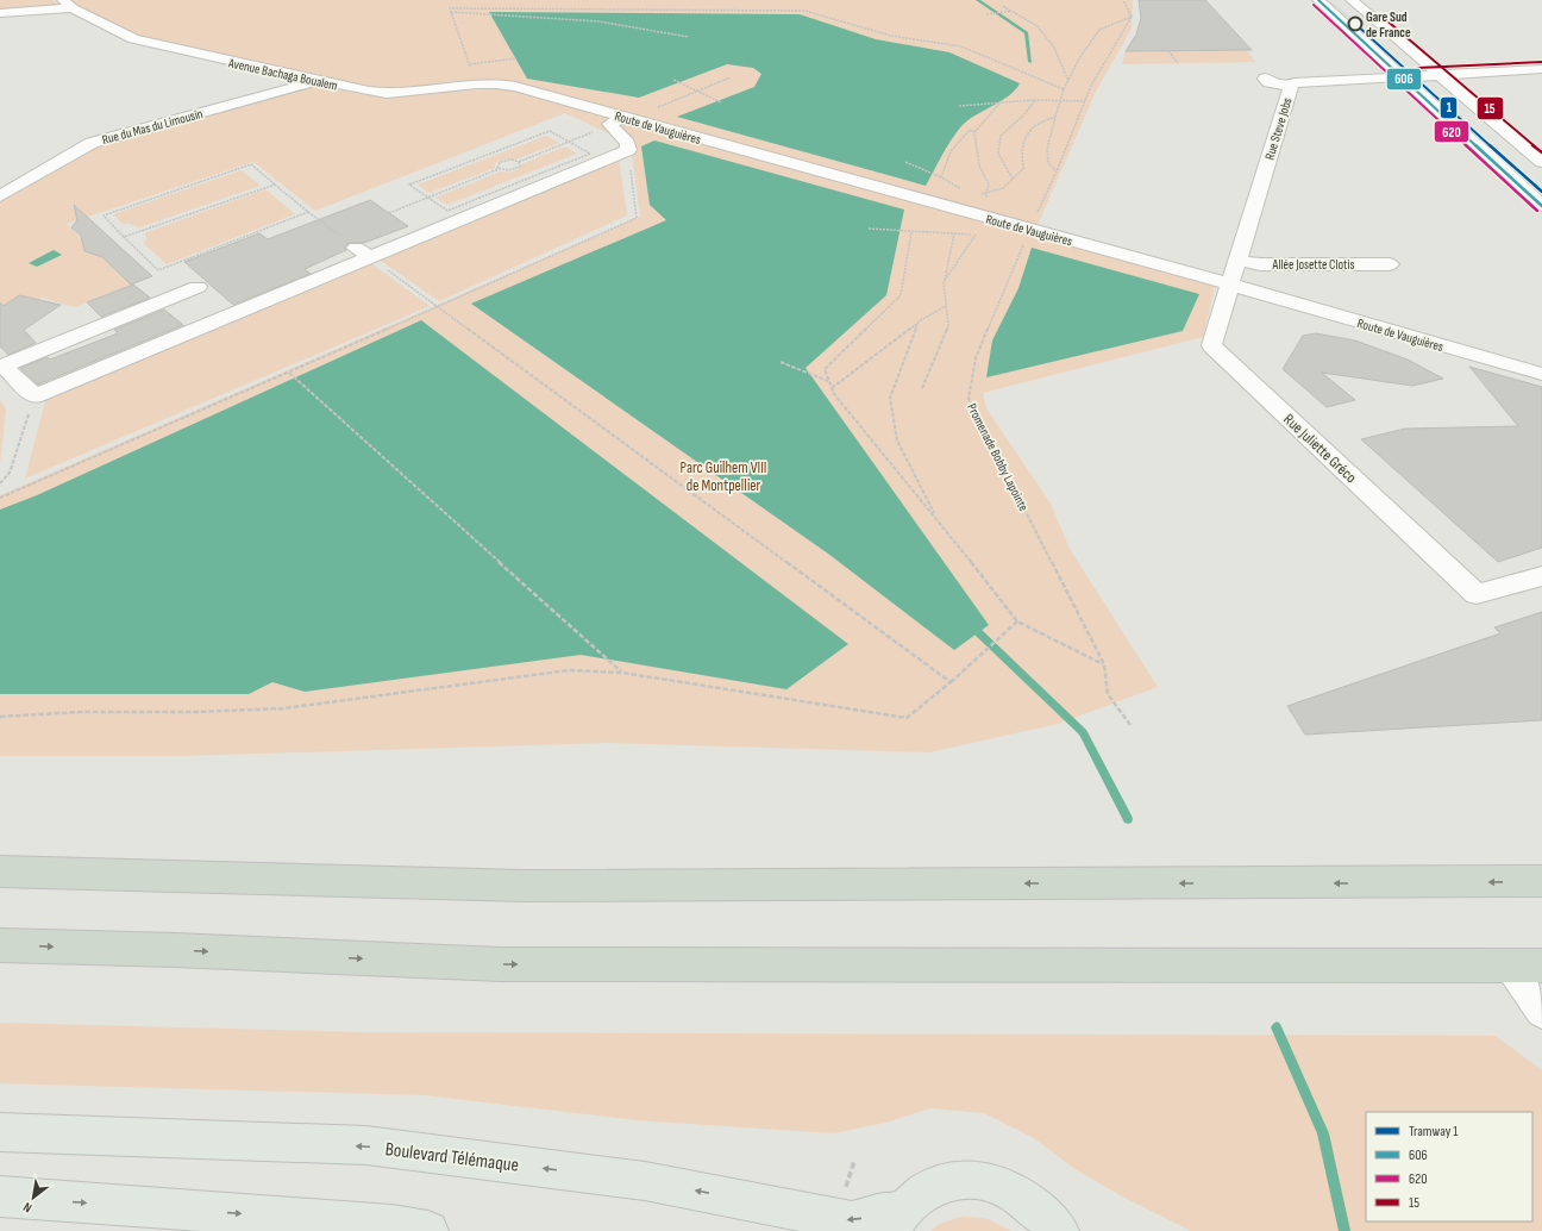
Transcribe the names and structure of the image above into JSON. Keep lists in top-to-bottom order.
{
  "streets": {
    "main road": ["Boulevard Télémaque"],
    "street": [
      "Avenue Bachaga Boualem",
      "Rue du Mas du Limousin",
      "Route de Vauguières",
      "Rue Steve Jobs",
      "Allée Josette Clotis",
      "Rue Juliette Gréco"
    ],
    "path": ["Promenade Bobby Lapointe"]
  },
  "crossings": [
    ["Avenue Bachaga Boualem", "Rue du Mas du Limousin"],
    ["Avenue Bachaga Boualem", "Route de Vauguières"],
    ["Route de Vauguières", "Rue Steve Jobs"],
    ["Route de Vauguières", "Rue Juliette Gréco"],
    ["Route de Vauguières", "Promenade Bobby Lapointe"],
    ["Rue Steve Jobs", "Allée Josette Clotis"],
    ["Rue Steve Jobs", "Rue Juliette Gréco"]
  ],
  "parks": ["Parc Guilhem VIII de Montpellier"],
  "places": ["Gare Sud de France"],
  "lines": [
    "transit line 606",
    "transit line 620",
    "transit line 15",
    "tram line 1"
  ],
  "legend": [
    "Tramway 1",
    "606",
    "620",
    "15"
  ],
  "north": "bottom left"
}
